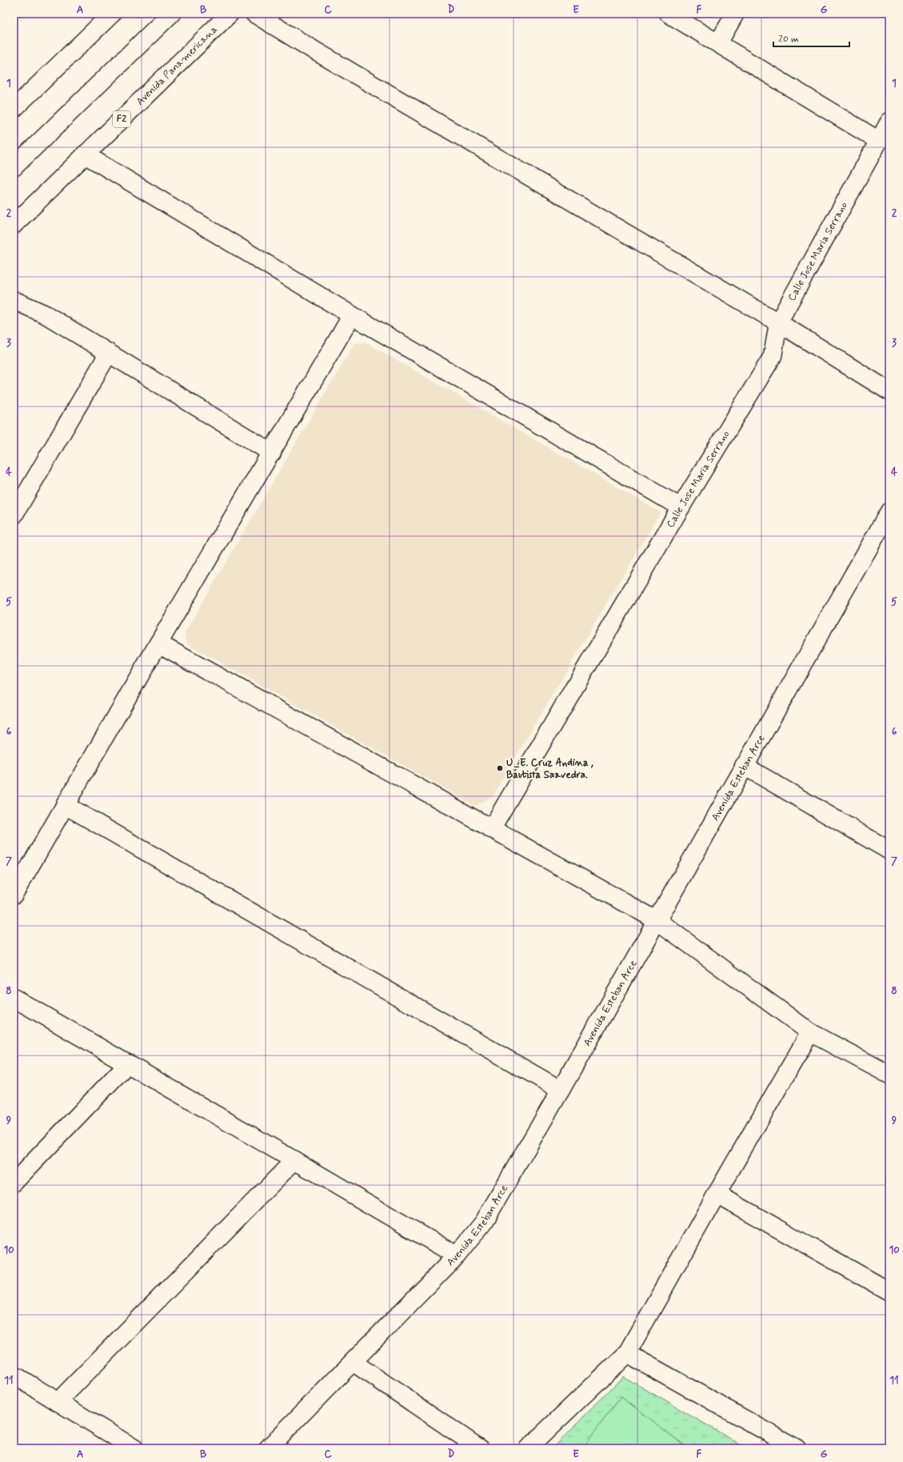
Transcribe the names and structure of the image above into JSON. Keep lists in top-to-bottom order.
{
  "streets": {
    "main road": [
      "Avenida Panamericana",
      "F2",
      "Calle Jose Maria Serrano",
      "Avenida Esteban Arce"
    ]
  },
  "places": ["U_E. Cruz Andina , Bautista Saavedra."],
  "scale_bar": "20 m",
  "grid": {
    "columns": [
      "A",
      "B",
      "C",
      "D",
      "E",
      "F",
      "G"
    ],
    "rows": [
      "1",
      "2",
      "3",
      "4",
      "5",
      "6",
      "7",
      "8",
      "9",
      "10",
      "11"
    ]
  }
}
